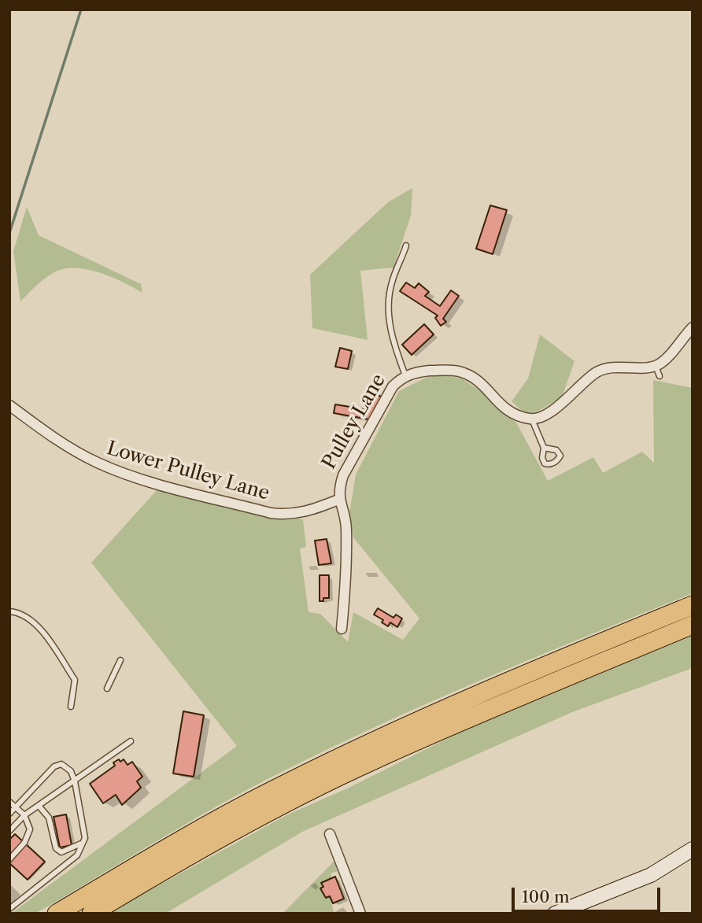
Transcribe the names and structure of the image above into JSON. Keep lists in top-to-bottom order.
{
  "streets": {
    "street": ["Pulley Lane", "Lower Pulley Lane"]
  },
  "crossings": [
    ["Pulley Lane", "Lower Pulley Lane"]
  ],
  "scale_bar": "100 m"
}
